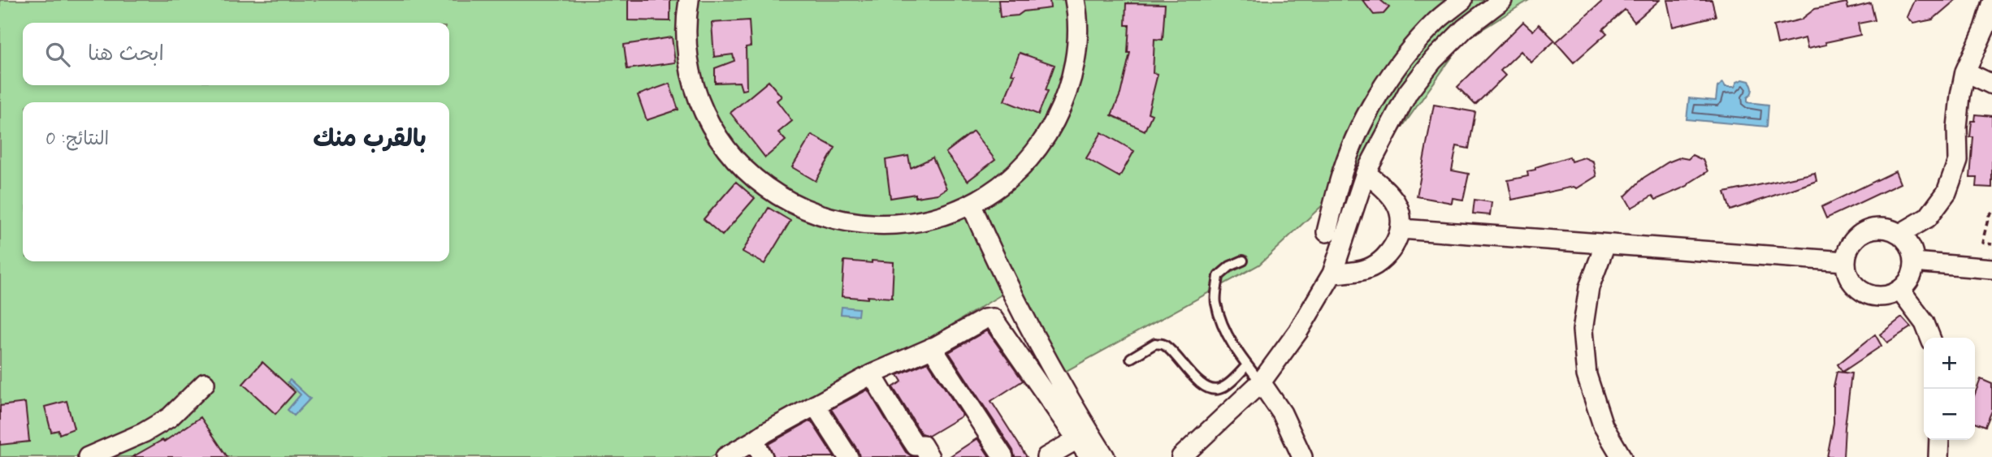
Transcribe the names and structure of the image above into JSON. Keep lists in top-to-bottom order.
{
  "page": {
    "search": "ابحث هنا",
    "heading": ["بالقرب منك", "النتائج: 0"],
    "map_buttons": ["+", "−"]
  }
}
